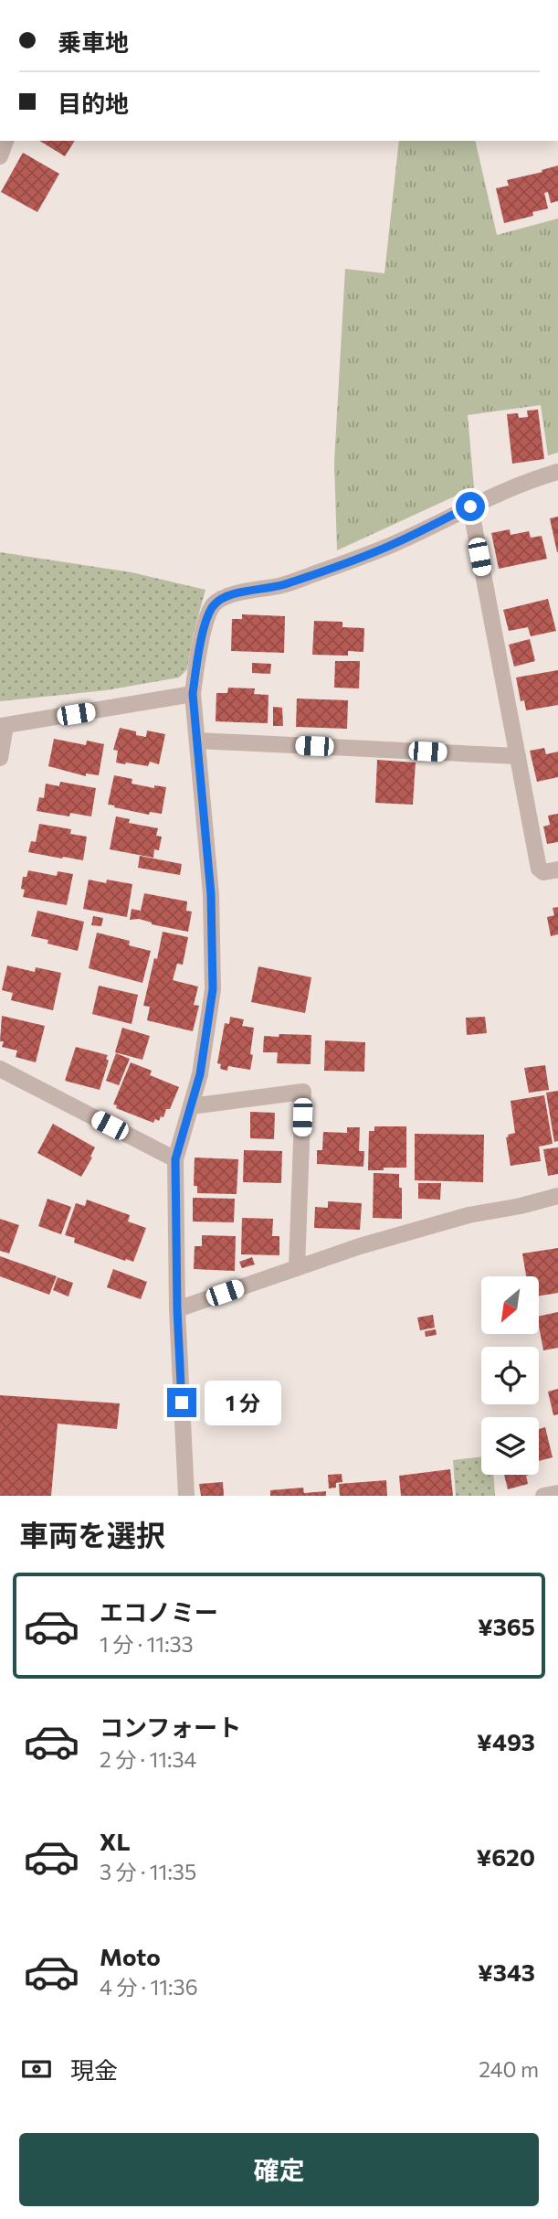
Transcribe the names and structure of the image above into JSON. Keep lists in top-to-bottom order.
{
  "north": "bottom left",
  "page": {
    "banner": ["乗車地", "目的地"],
    "bubble": "1 分",
    "heading": "車両を選択",
    "list": [
      {
        "name": "エコノミー",
        "note": "1 分 · 11:33",
        "value": "¥365"
      },
      {
        "name": "コンフォート",
        "note": "2 分 · 11:34",
        "value": "¥493"
      },
      {
        "name": "XL",
        "note": "3 分 · 11:35",
        "value": "¥620"
      },
      {
        "name": "Moto",
        "note": "4 分 · 11:36",
        "value": "¥343"
      }
    ],
    "pay": ["現金", "240 m"],
    "buttons": "確定"
  }
}
